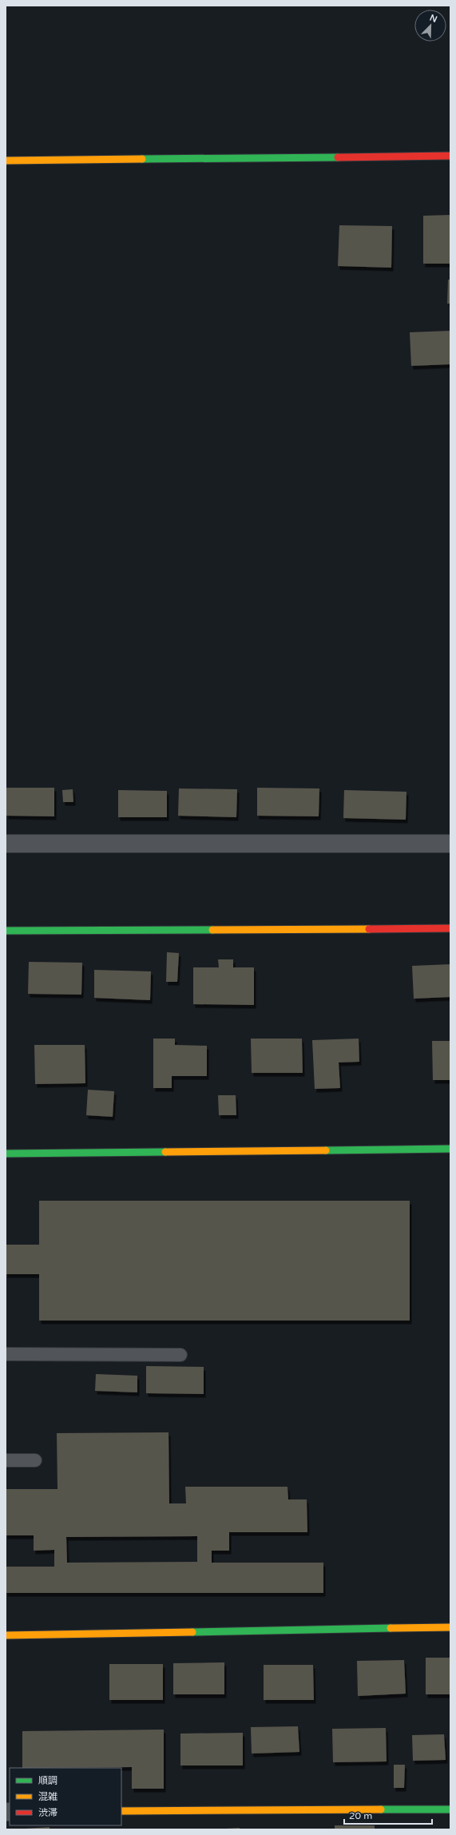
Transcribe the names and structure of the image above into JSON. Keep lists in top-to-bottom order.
{
  "legend": ["順調", "混雑", "渋滞"],
  "scale_bar": "20 m",
  "north": "top right"
}
